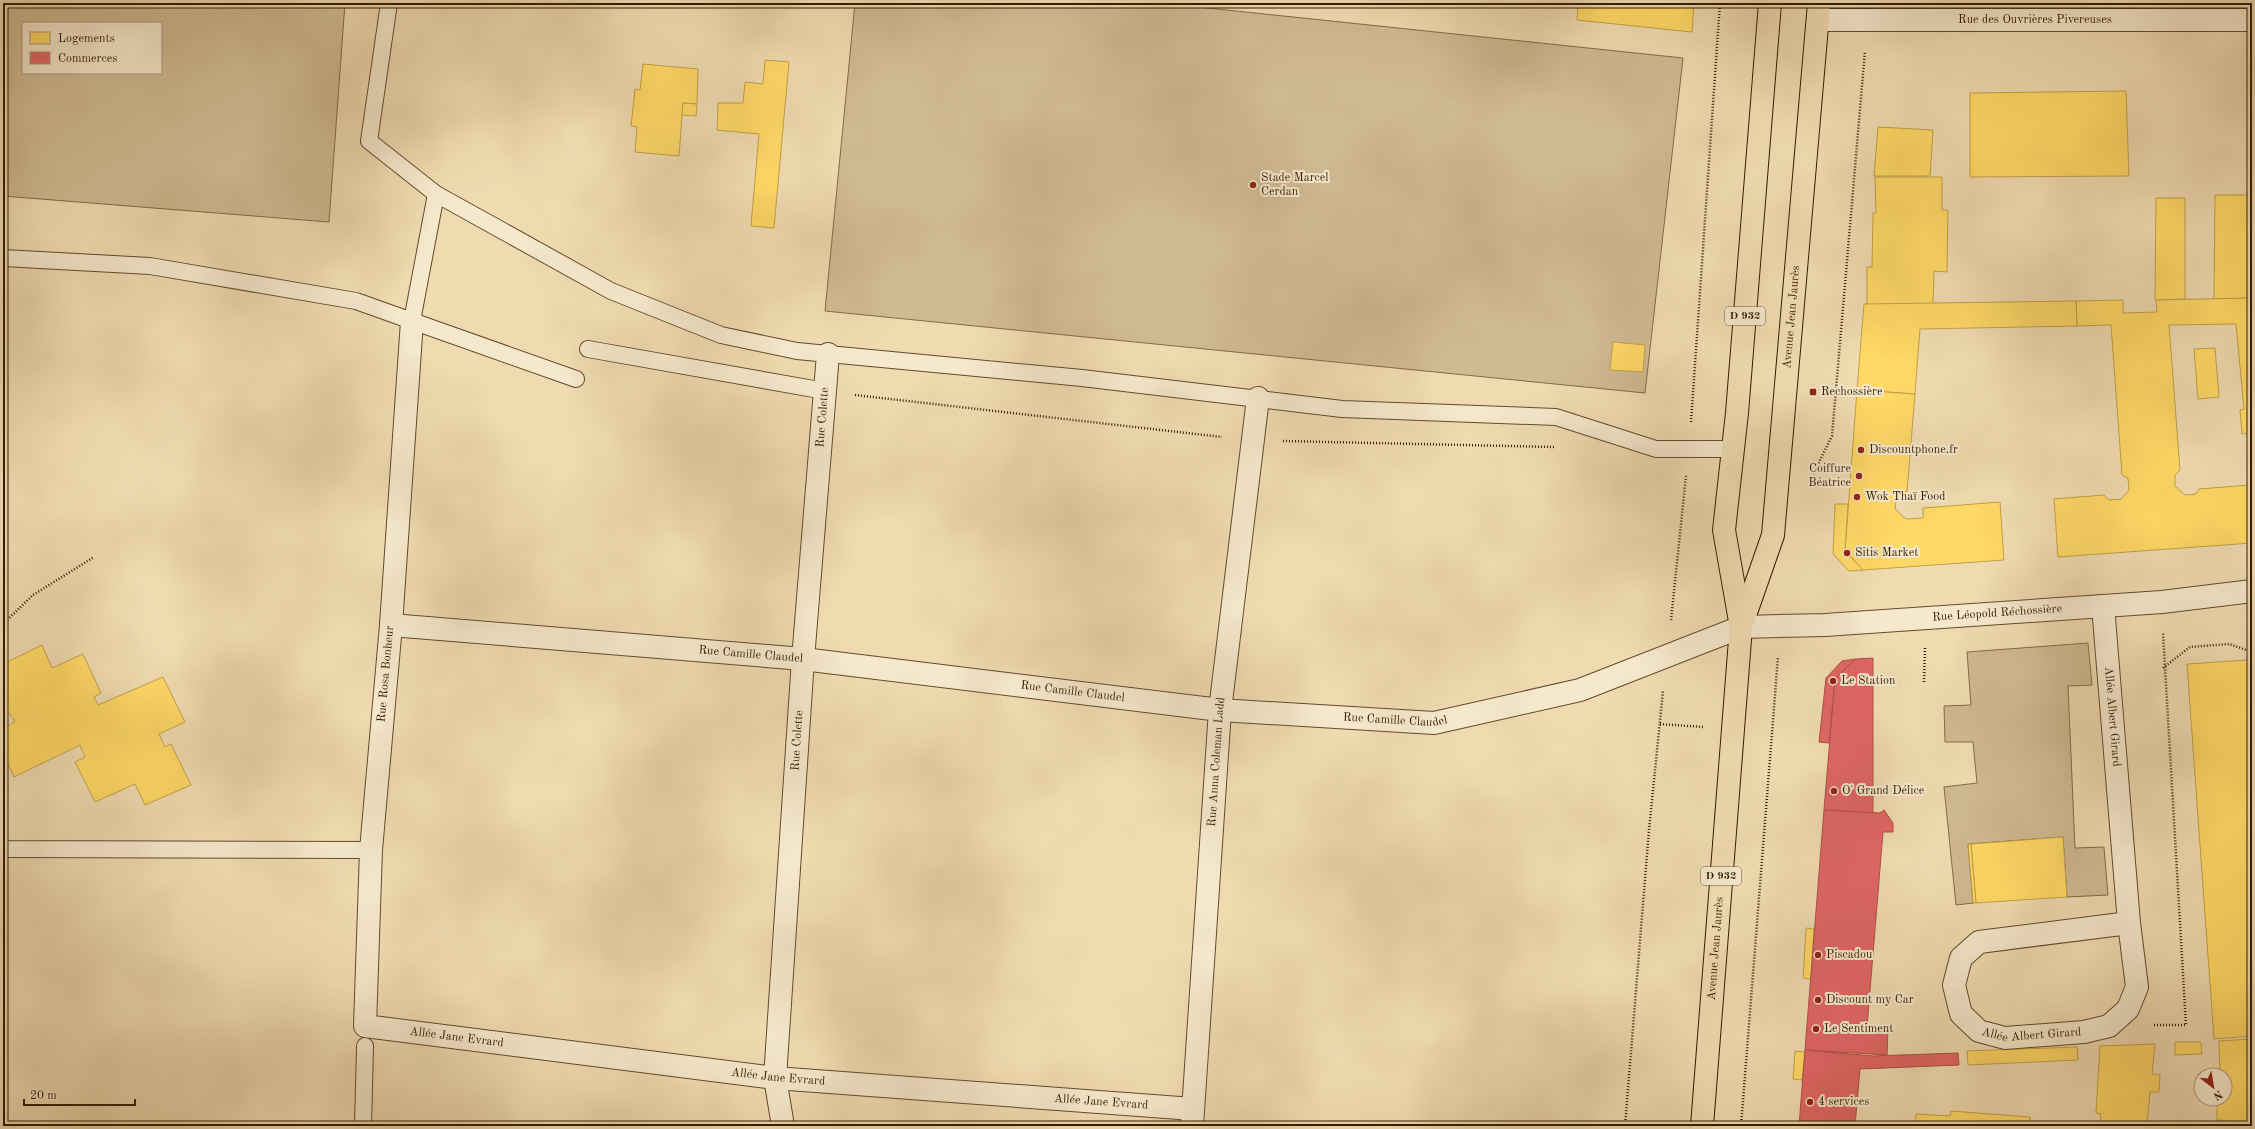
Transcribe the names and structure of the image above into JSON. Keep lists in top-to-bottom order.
{
  "streets": {
    "main road": ["D 932", "Avenue Jean Jaurès"],
    "street": [
      "Rue des Ouvrières Pivereuses",
      "Rue Colette",
      "Rue Léopold Réchossière",
      "Rue Camille Claudel",
      "Rue Rosa Bonheur",
      "Allée Albert Girard",
      "Rue Anna Coleman Ladd",
      "Allée Jane Evrard"
    ]
  },
  "crossings": [
    ["Rue des Ouvrières Pivereuses", "Avenue Jean Jaurès"],
    ["Avenue Jean Jaurès", "Rue Léopold Réchossière"],
    ["Avenue Jean Jaurès", "Rue Camille Claudel"],
    ["Rue Colette", "Rue Camille Claudel"],
    ["Rue Colette", "Allée Jane Evrard"],
    ["Rue Léopold Réchossière", "Rue Camille Claudel"],
    ["Rue Léopold Réchossière", "Allée Albert Girard"],
    ["Rue Camille Claudel", "Rue Rosa Bonheur"],
    ["Rue Camille Claudel", "Rue Anna Coleman Ladd"],
    ["Rue Rosa Bonheur", "Allée Jane Evrard"],
    ["Rue Anna Coleman Ladd", "Allée Jane Evrard"]
  ],
  "places": {
    "other": [
      "Stade Marcel Cerdan",
      "Discountphone.fr",
      "Coiffure Béatrice",
      "Wok Thaï Food",
      "Sitis Market",
      "Le Station",
      "O' Grand Délice",
      "Piscadou",
      "Discount my Car",
      "Le Sentiment",
      "4 services"
    ],
    "transit": ["Rechossière"]
  },
  "legend": ["Logements", "Commerces"],
  "scale_bar": "20 m",
  "north": "bottom right"
}
